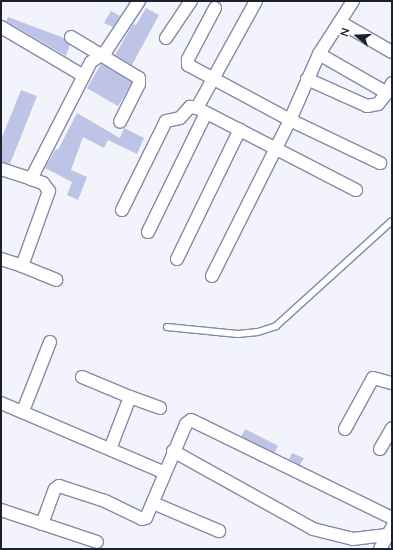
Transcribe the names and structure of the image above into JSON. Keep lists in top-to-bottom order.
{
  "north": "left"
}
